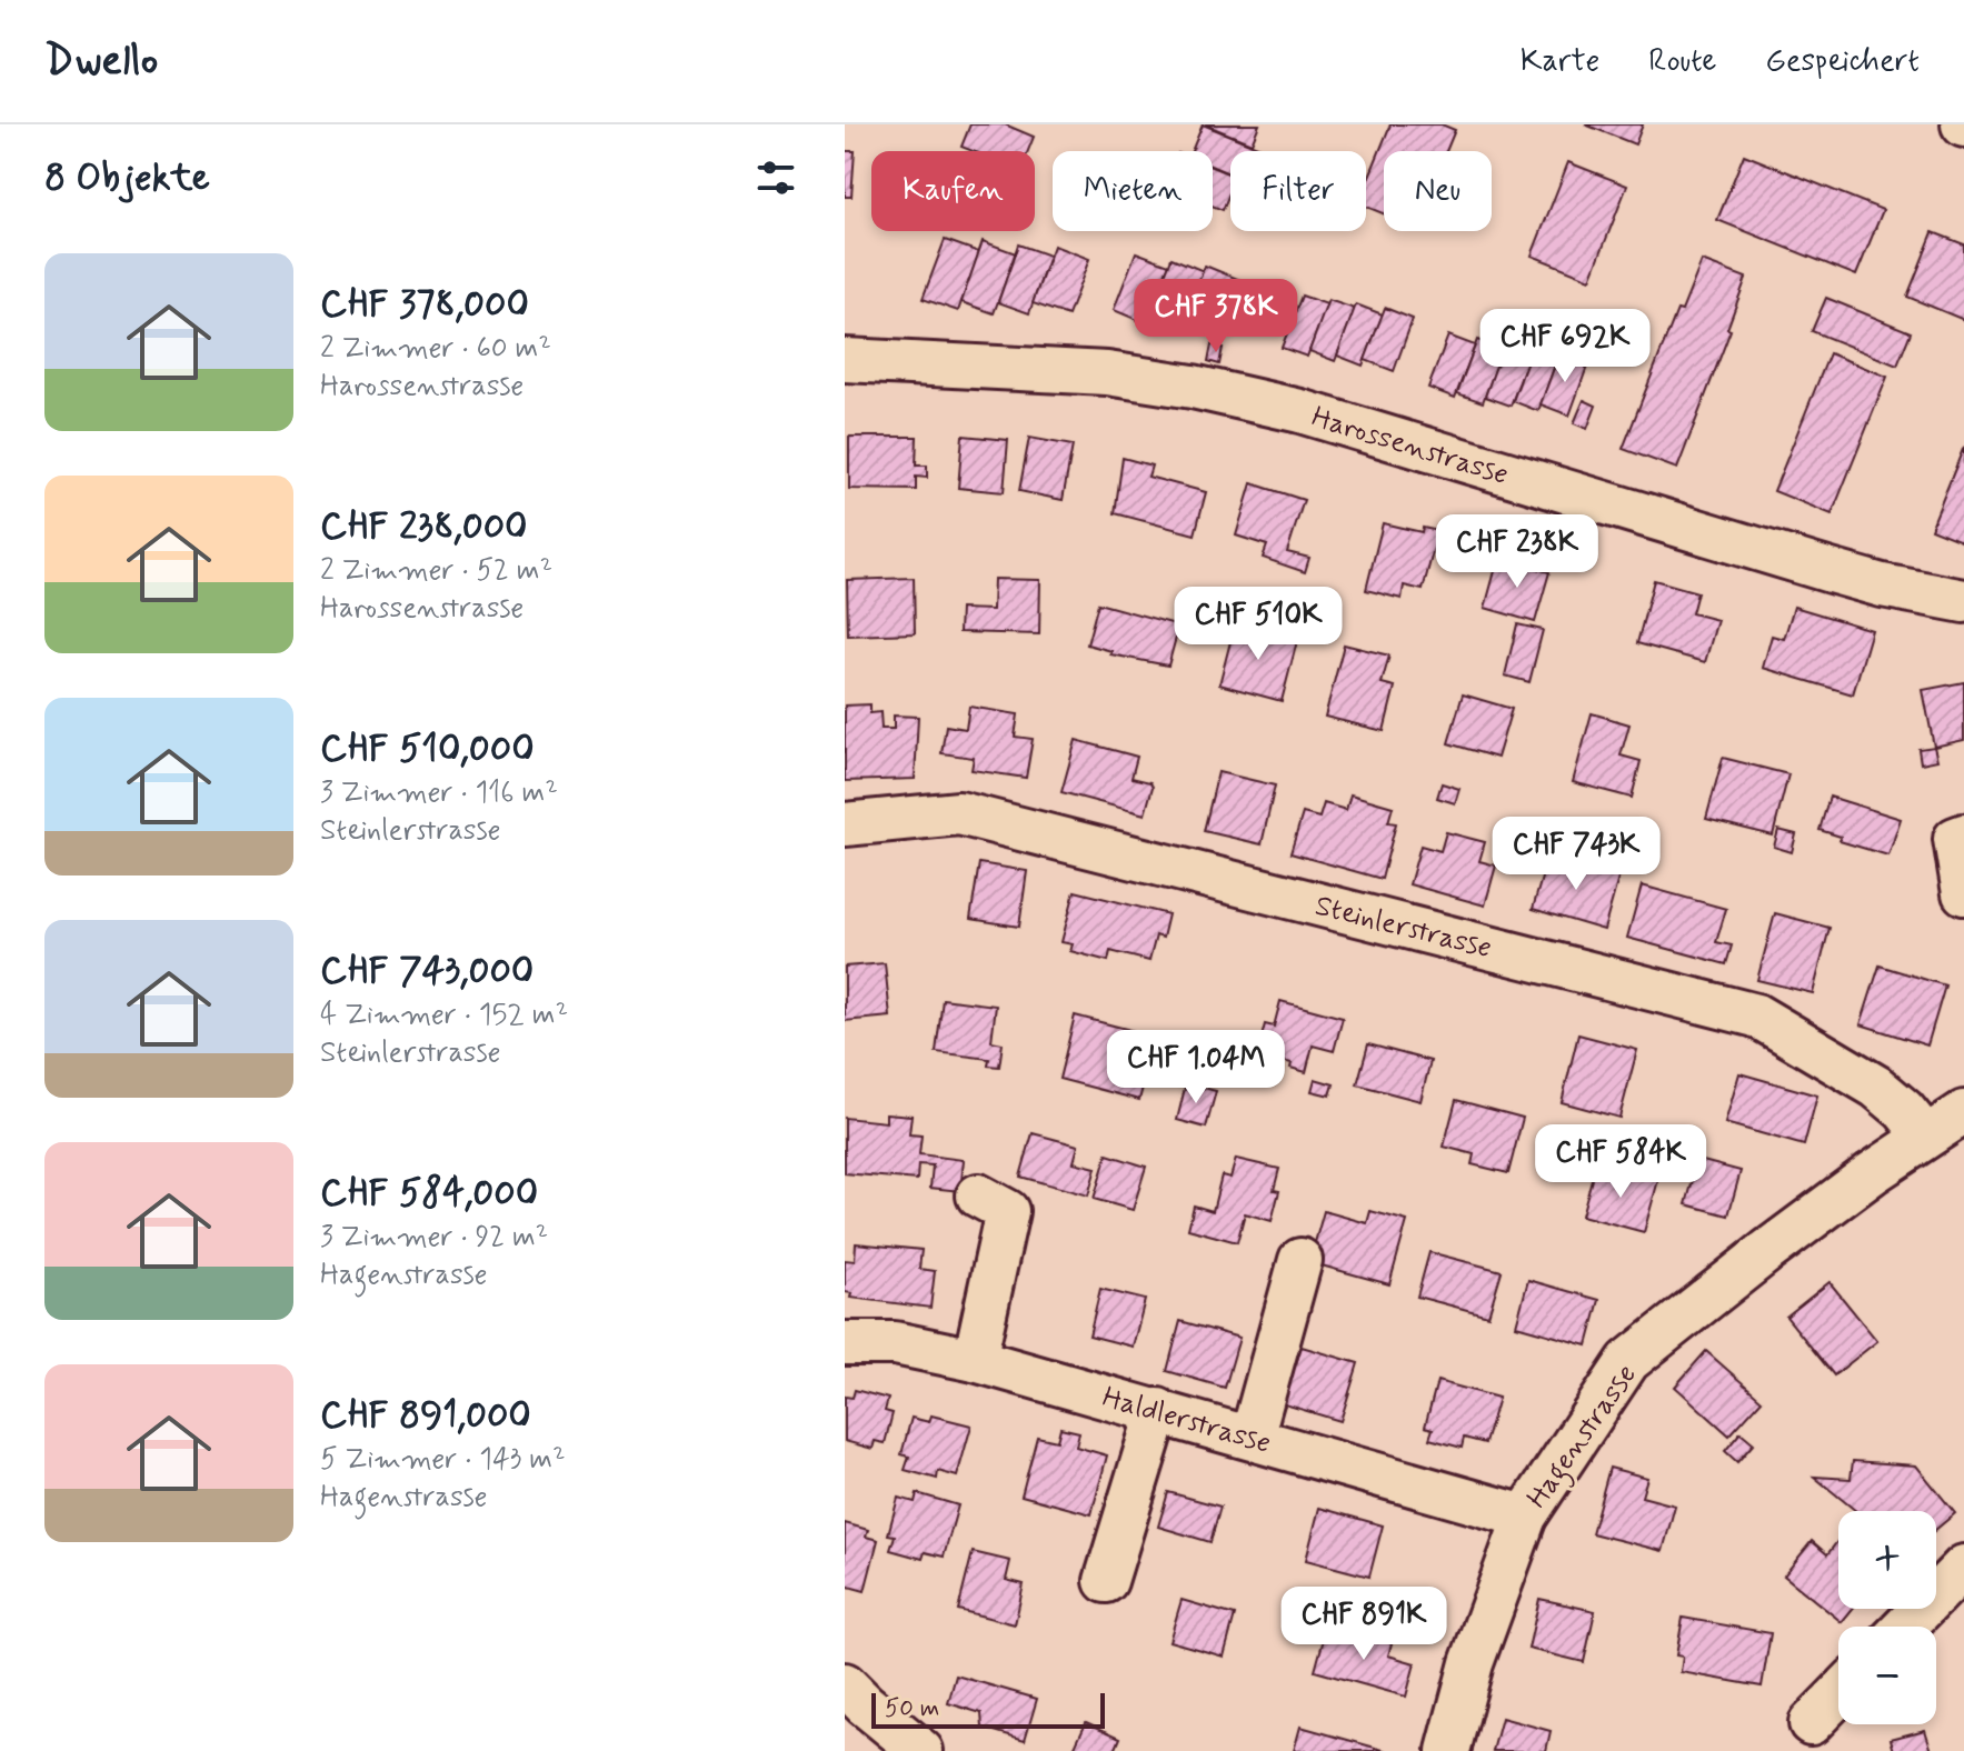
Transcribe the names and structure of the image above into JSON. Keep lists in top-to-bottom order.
{
  "streets": {
    "street": [
      "Harossenstrasse",
      "Steinlerstrasse",
      "Haldlerstrasse",
      "Hagenstrasse"
    ]
  },
  "crossings": [
    ["Steinlerstrasse", "Hagenstrasse"],
    ["Haldlerstrasse", "Hagenstrasse"]
  ],
  "scale_bar": "50 m",
  "page": {
    "header": "Dwello",
    "nav": ["Karte", "Route", "Gespeichert"],
    "heading": "8 Objekte",
    "chip": [
      "Kaufen",
      "Mieten",
      "Filter",
      "Neu"
    ],
    "list": [
      {
        "name": "CHF 378,000",
        "note": "2 Zimmer · 60 m² · Harossenstrasse"
      },
      {
        "name": "CHF 238,000",
        "note": "2 Zimmer · 52 m² · Harossenstrasse"
      },
      {
        "name": "CHF 510,000",
        "note": "3 Zimmer · 116 m² · Steinlerstrasse"
      },
      {
        "name": "CHF 743,000",
        "note": "4 Zimmer · 152 m² · Steinlerstrasse"
      },
      {
        "name": "CHF 584,000",
        "note": "3 Zimmer · 92 m² · Hagenstrasse"
      },
      {
        "name": "CHF 891,000",
        "note": "5 Zimmer · 143 m² · Hagenstrasse"
      }
    ],
    "price": [
      "CHF 378K",
      "CHF 692K",
      "CHF 238K",
      "CHF 510K",
      "CHF 743K",
      "CHF 1.04M",
      "CHF 584K",
      "CHF 891K"
    ],
    "map_buttons": ["+", "−"],
    "scale": "50 m"
  }
}
